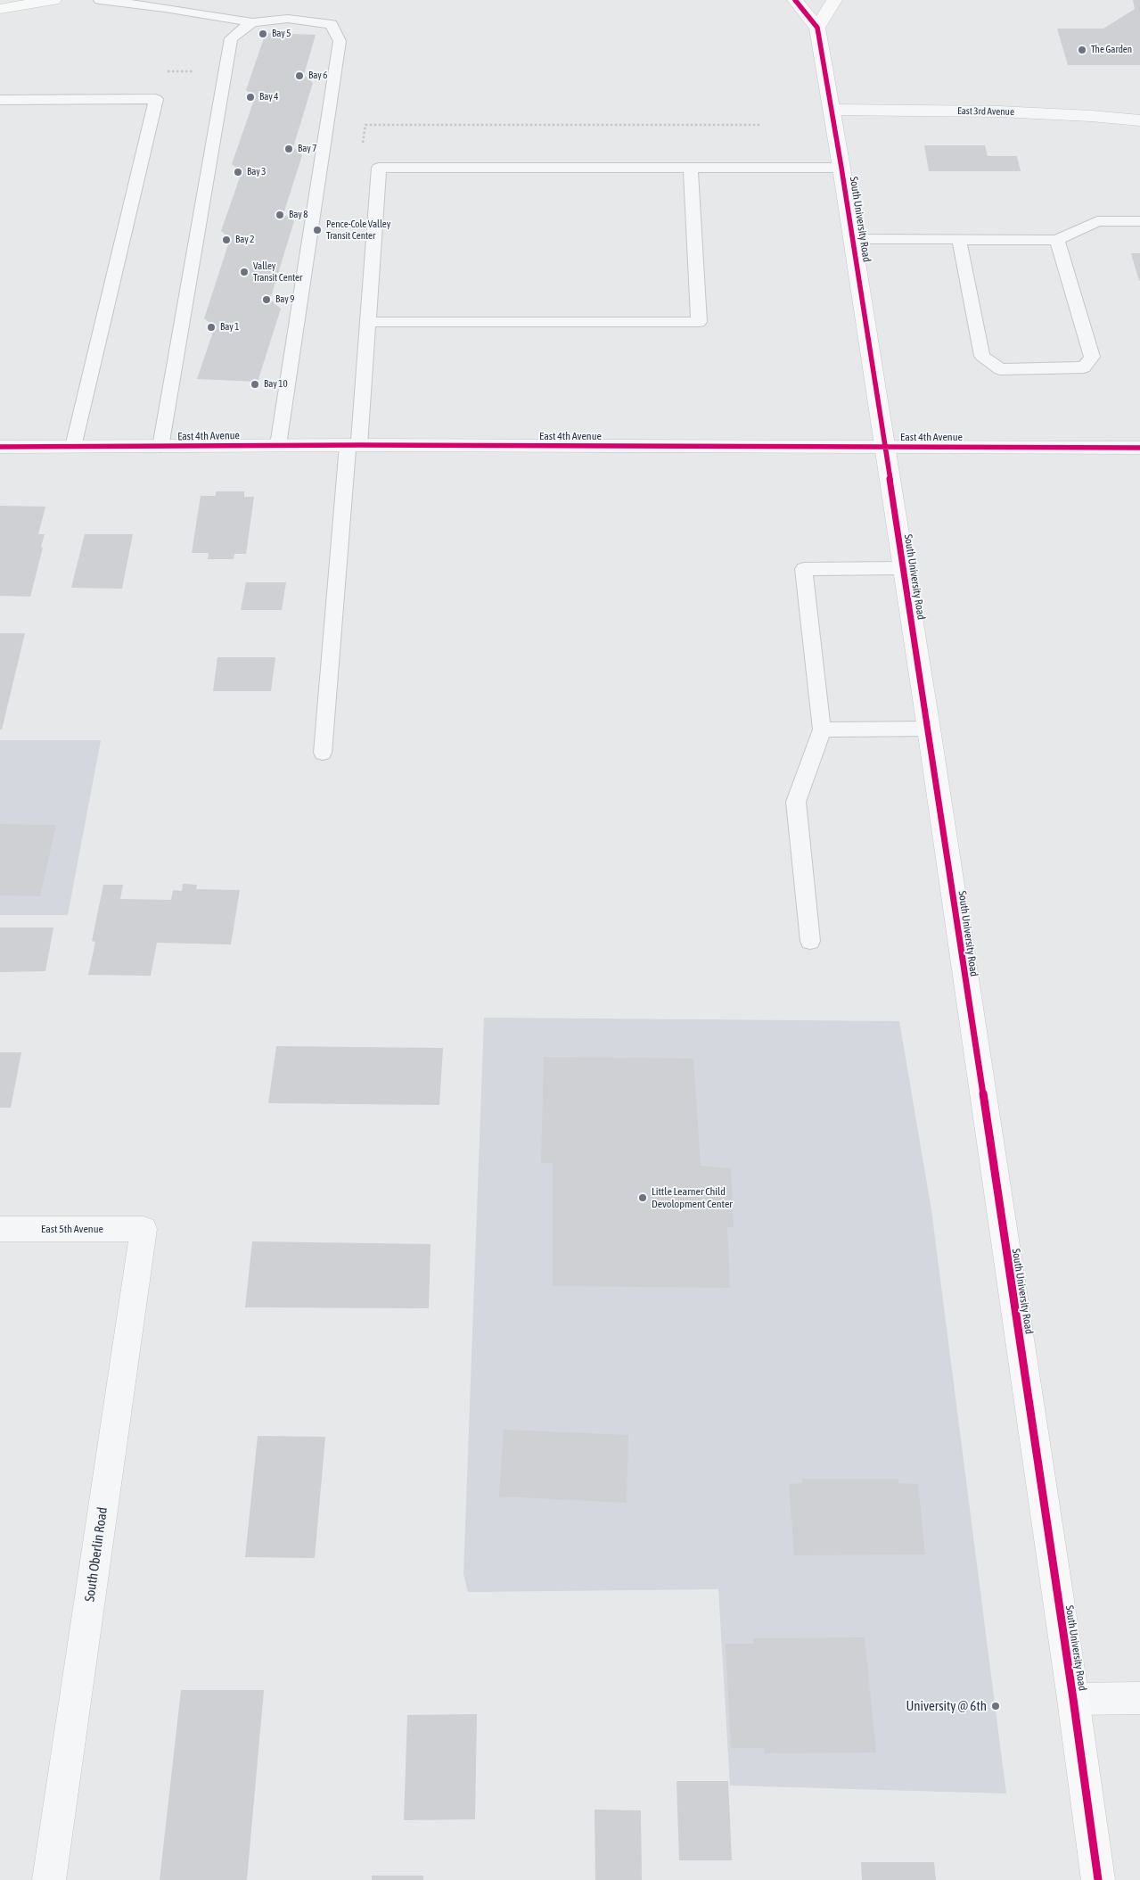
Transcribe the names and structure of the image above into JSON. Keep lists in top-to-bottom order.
{
  "streets": {
    "main road": ["South University Road"],
    "street": [
      "East 3rd Avenue",
      "East 4th Avenue",
      "East 5th Avenue",
      "South Oberlin Road"
    ]
  },
  "crossings": [
    ["East 3rd Avenue", "South University Road"],
    ["South University Road", "East 4th Avenue"],
    ["East 5th Avenue", "South Oberlin Road"]
  ],
  "places": [
    "Bay 5",
    "The Garden",
    "Bay 6",
    "Bay 4",
    "Bay 7",
    "Bay 3",
    "Bay 8",
    "Pence-Cole Valley Transit Center",
    "Bay 2",
    "Valley Transit Center",
    "Bay 9",
    "Bay 1",
    "Bay 10",
    "Little Learner Child Devolopment Center",
    "University @ 6th"
  ]
}
